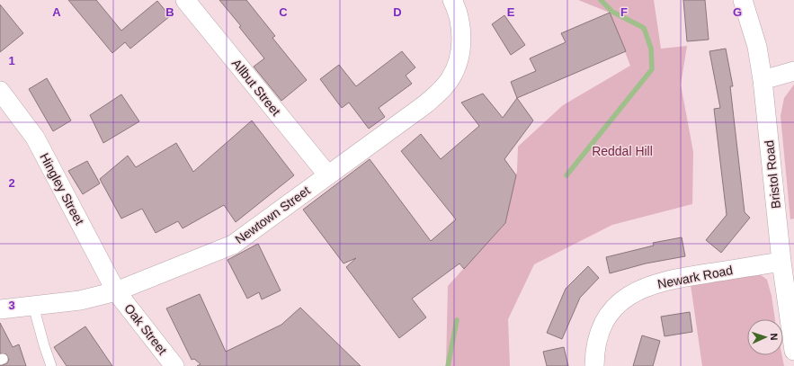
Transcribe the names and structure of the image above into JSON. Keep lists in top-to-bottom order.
{
  "streets": {
    "street": [
      "Allbut Street",
      "Bristol Road",
      "Hingley Street",
      "Newtown Street",
      "Newark Road",
      "Oak Street"
    ]
  },
  "crossings": [
    ["Allbut Street", "Newtown Street"],
    ["Bristol Road", "Newark Road"],
    ["Hingley Street", "Newtown Street"],
    ["Hingley Street", "Oak Street"],
    ["Newtown Street", "Oak Street"]
  ],
  "parks": ["Reddal Hill"],
  "north": "right",
  "grid": {
    "columns": [
      "A",
      "B",
      "C",
      "D",
      "E",
      "F",
      "G"
    ],
    "rows": ["1", "2", "3"]
  }
}
